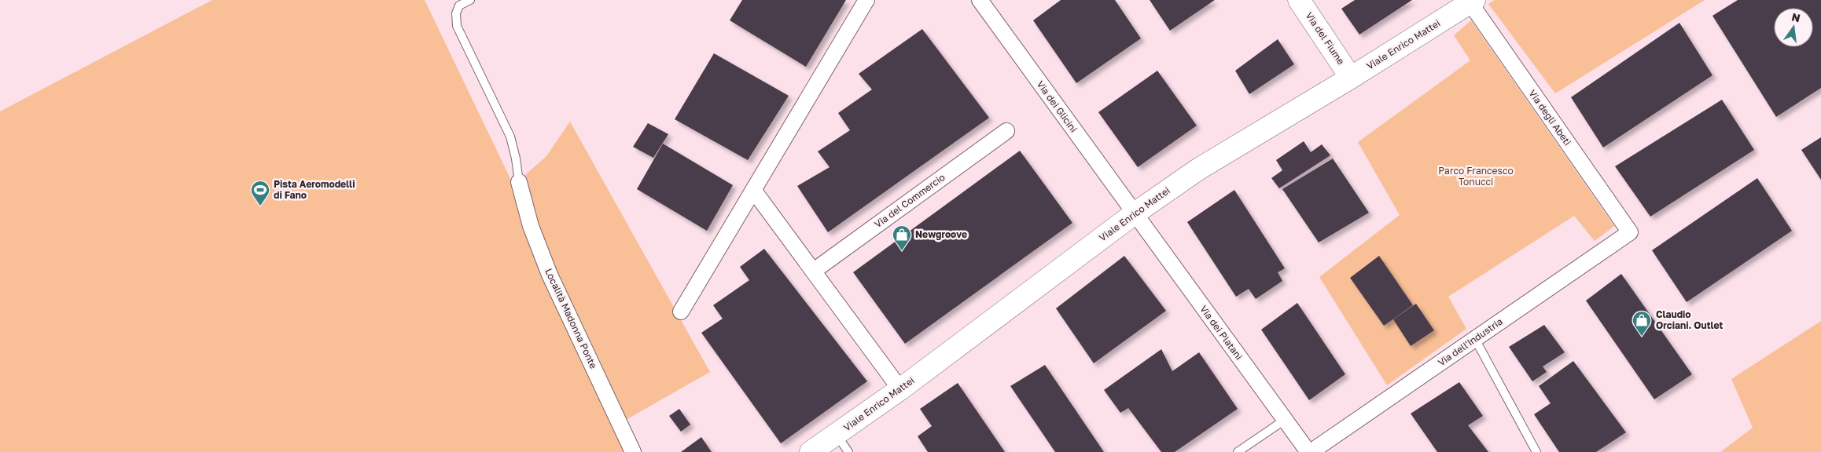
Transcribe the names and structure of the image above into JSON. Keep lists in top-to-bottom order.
{
  "streets": {
    "street": [
      "Via del Fiume",
      "Viale Enrico Mattei",
      "Via dei Glicini",
      "Via degli Abeti",
      "Via del Commercio",
      "Località Madonna Ponte",
      "Via dei Platani",
      "Via dell'Industria"
    ]
  },
  "crossings": [
    ["Via del Fiume", "Viale Enrico Mattei"],
    ["Viale Enrico Mattei", "Via dei Glicini"],
    ["Viale Enrico Mattei", "Via degli Abeti"],
    ["Viale Enrico Mattei", "Via dei Platani"],
    ["Via dei Glicini", "Via dei Platani"],
    ["Via degli Abeti", "Via dell'Industria"],
    ["Via dei Platani", "Via dell'Industria"]
  ],
  "parks": ["Parco Francesco Tonucci"],
  "places": {
    "sports": ["Pista Aeromodelli di Fano"],
    "shop": ["Newgroove", "Claudio Orciani. Outlet"]
  },
  "north": "top"
}
